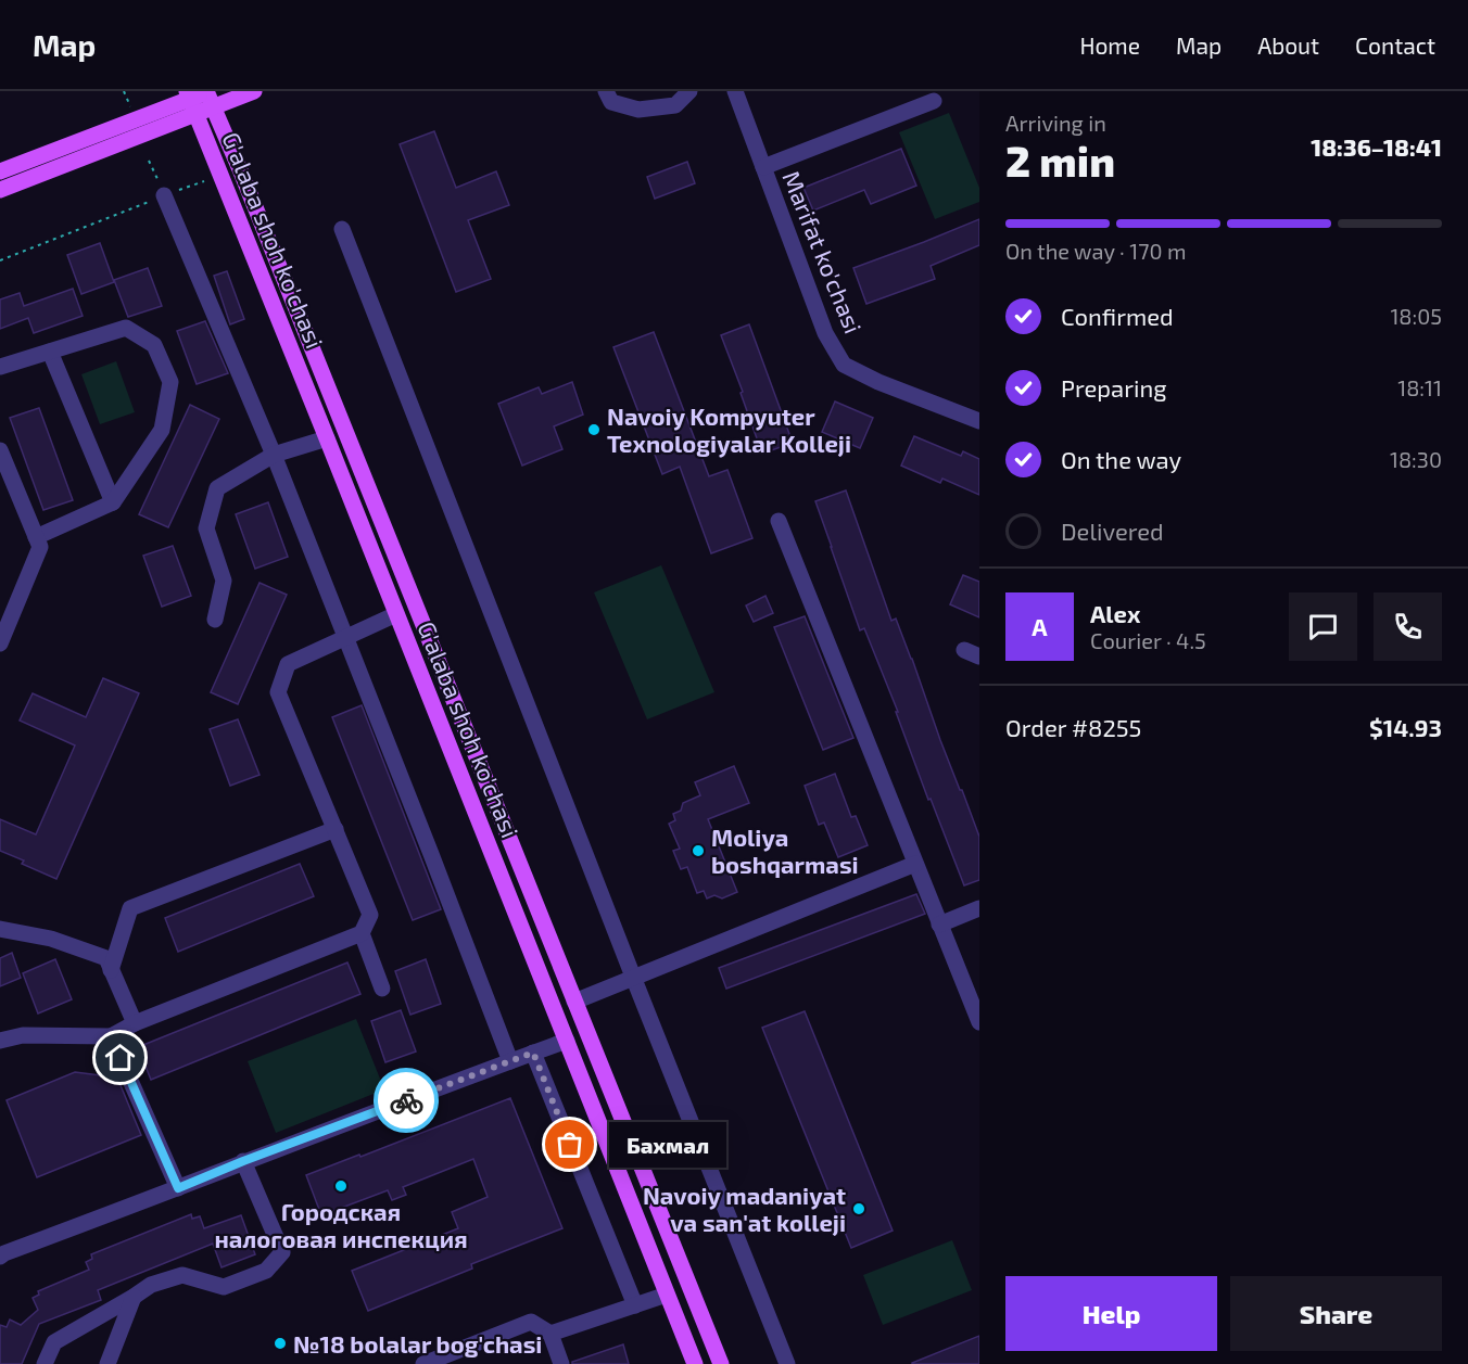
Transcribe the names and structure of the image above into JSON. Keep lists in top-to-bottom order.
{
  "streets": {
    "main road": ["G'alaba shoh ko'chasi"],
    "street": ["Marifat ko'chasi"]
  },
  "places": [
    "Navoiy Kompyuter Texnologiyalar Kolleji",
    "Moliya boshqarmasi",
    "Бахмал",
    "Городская налоговая инспекция",
    "Navoiy madaniyat va san'at kolleji",
    "№18 bolalar bog'chasi"
  ],
  "page": {
    "header": "Map",
    "nav": [
      "Home",
      "Map",
      "About",
      "Contact"
    ],
    "heading": ["2 min", "Arriving in", "18:36–18:41"],
    "panel": [
      "Alex",
      "Courier · 4.5",
      "Order #8255",
      "$14.93"
    ],
    "bar": "On the way · 170 m",
    "list": [
      ["Confirmed", "18:05"],
      ["Preparing", "18:11"],
      ["On the way", "18:30"],
      "Delivered"
    ],
    "round": "A",
    "bubble": "Бахмал",
    "buttons": ["Help", "Share"]
  }
}
